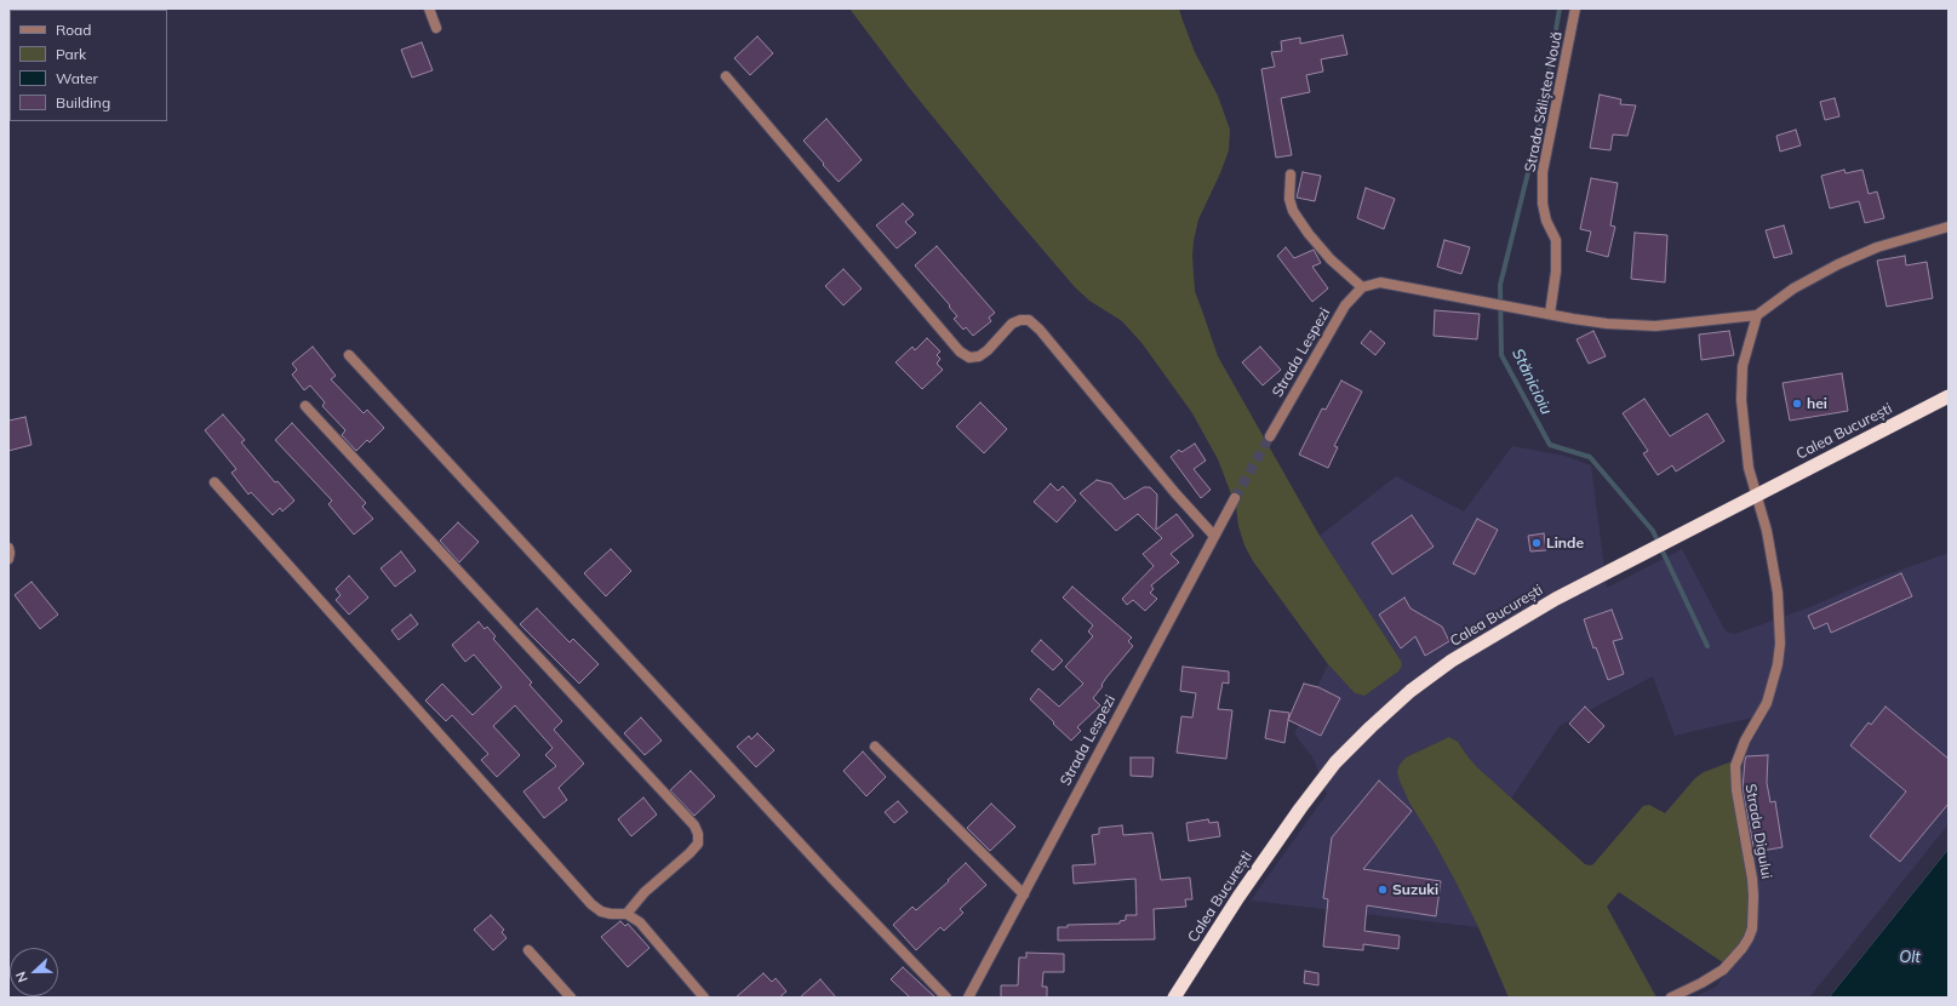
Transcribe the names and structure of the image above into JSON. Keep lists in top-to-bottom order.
{
  "streets": {
    "highway": ["Calea București"],
    "street": ["Strada Săliștea Nouă", "Strada Lespezi", "Strada Digului"]
  },
  "crossings": [
    ["Calea București", "Strada Digului"]
  ],
  "water": ["Stănicioiu", "Olt"],
  "places": ["hei", "Linde", "Suzuki"],
  "legend": [
    "Road",
    "Park",
    "Water",
    "Building"
  ],
  "north": "left"
}
